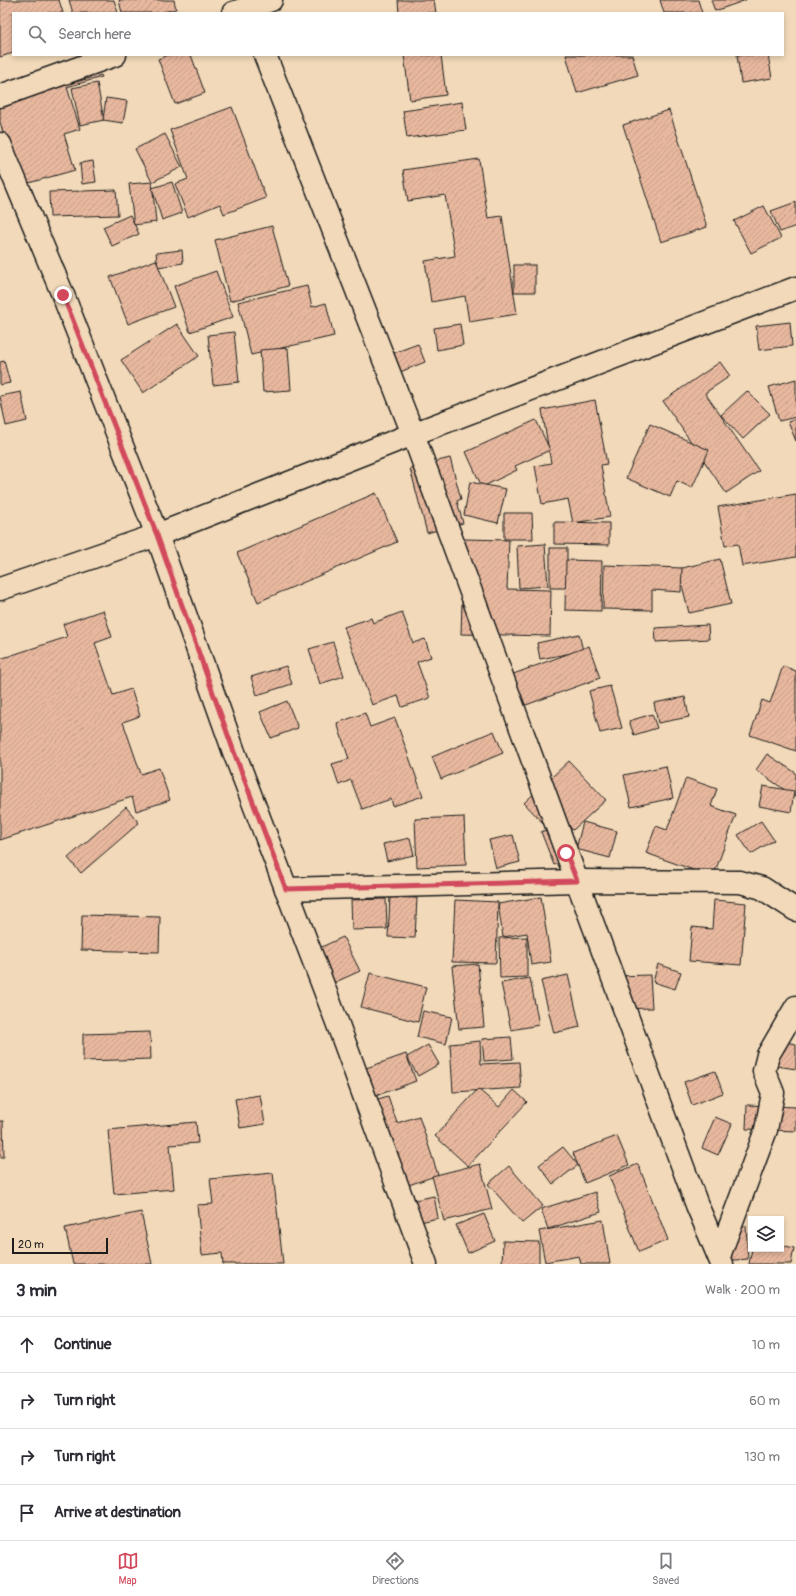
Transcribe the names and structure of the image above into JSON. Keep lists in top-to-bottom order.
{
  "scale_bar": "20 m",
  "page": {
    "search": "Search here",
    "scale": "20 m",
    "heading": ["3 min", "Walk · 200 m"],
    "list": [
      ["Continue", "10 m"],
      ["Turn right", "60 m"],
      ["Turn right", "130 m"],
      "Arrive at destination"
    ],
    "nav": ["Map", "Directions", "Saved"]
  }
}
